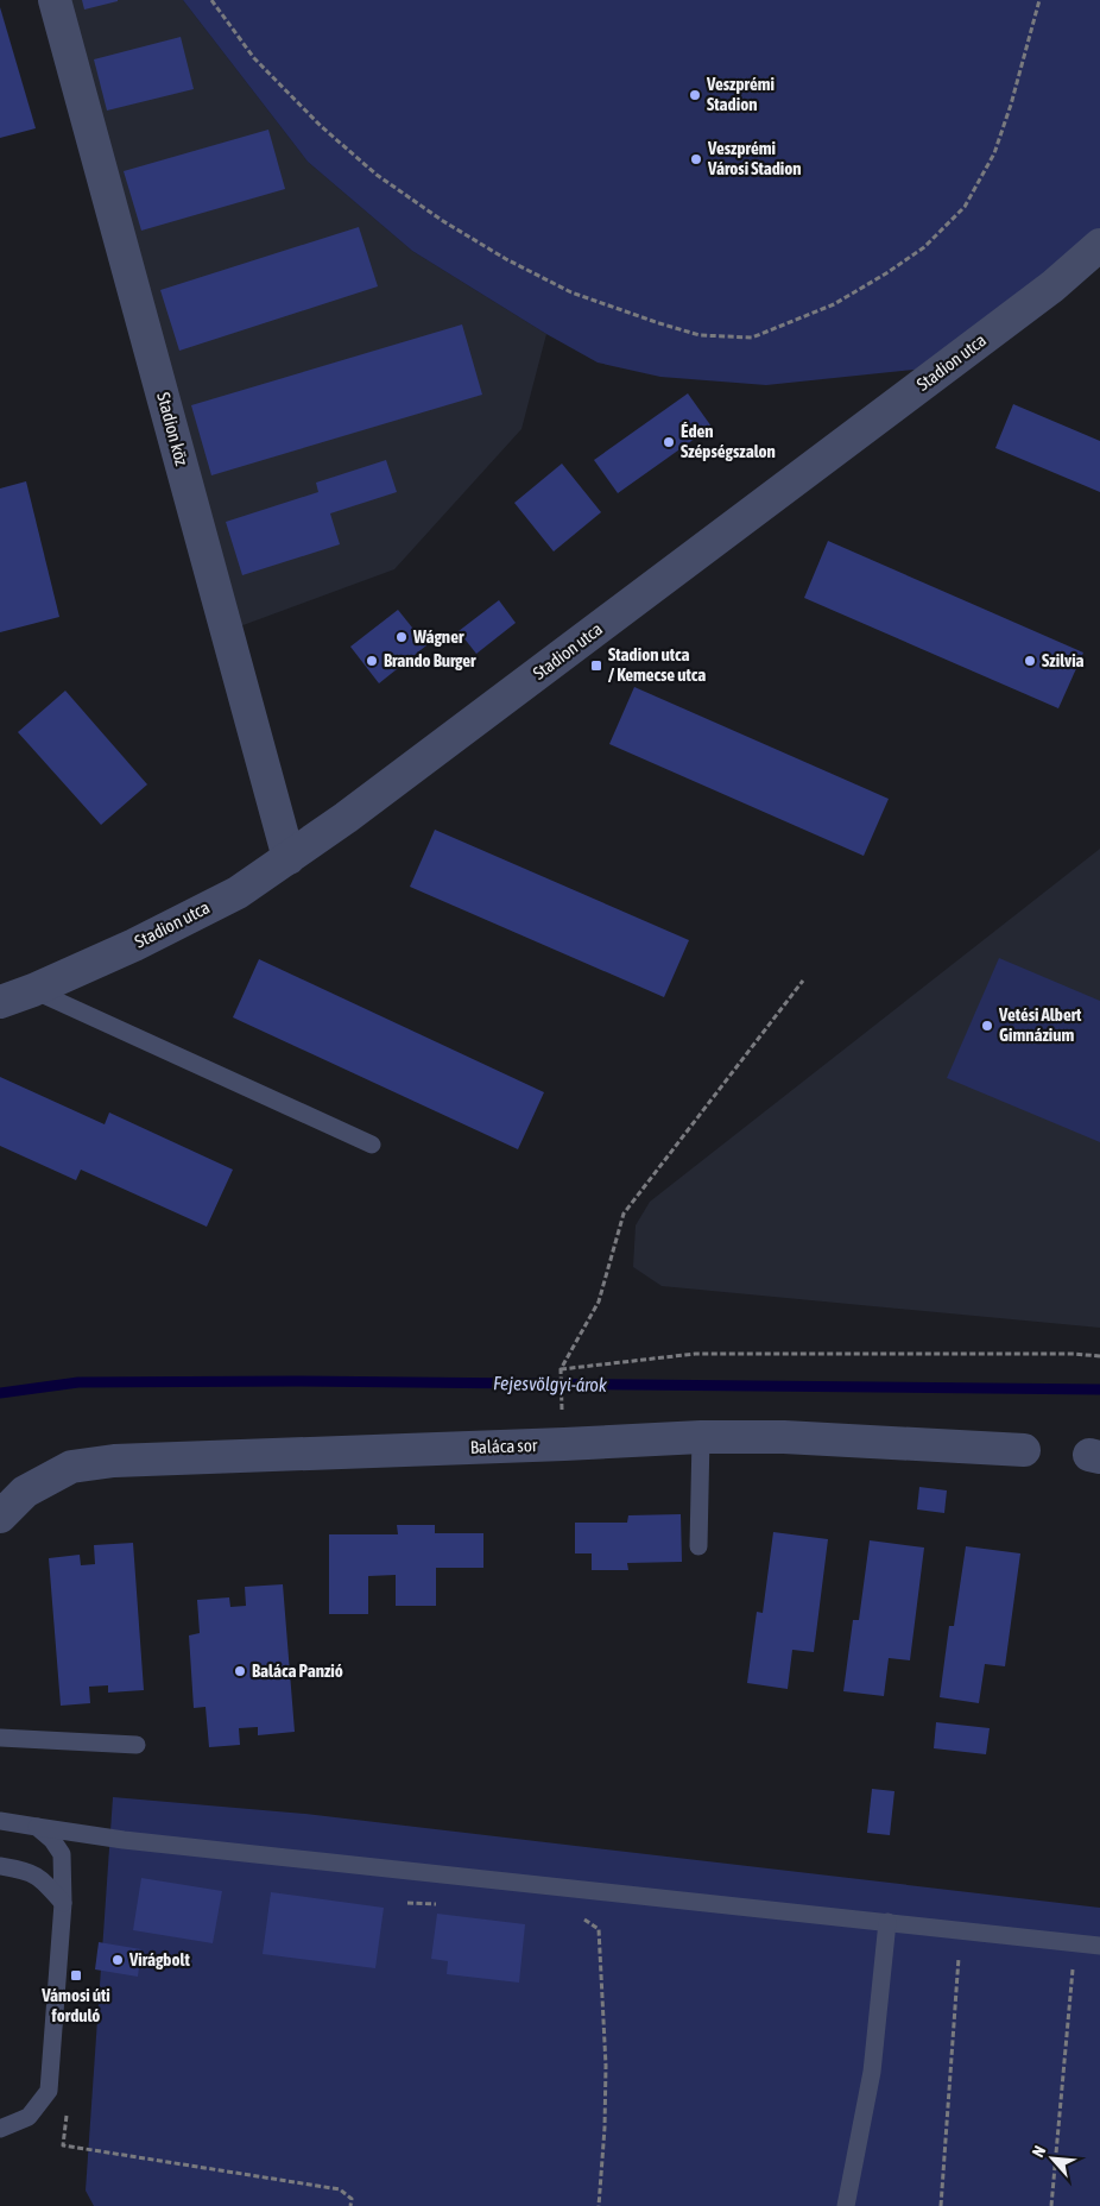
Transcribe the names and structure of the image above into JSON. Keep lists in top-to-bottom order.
{
  "streets": {
    "street": ["Stadion utca", "Stadion köz", "Baláca sor"]
  },
  "crossings": [
    ["Stadion utca", "Stadion köz"]
  ],
  "water": ["Fejesvölgyi-árok"],
  "places": {
    "other": [
      "Veszprémi Stadion",
      "Veszprémi Városi Stadion",
      "Éden Szépségszalon",
      "Wágner",
      "Brando Burger",
      "Szilvia",
      "Vetési Albert Gimnázium",
      "Baláca Panzió",
      "Virágbolt"
    ],
    "transit": ["Stadion utca / Kemecse utca", "Vámosi úti forduló"]
  },
  "north": "top left"
}
